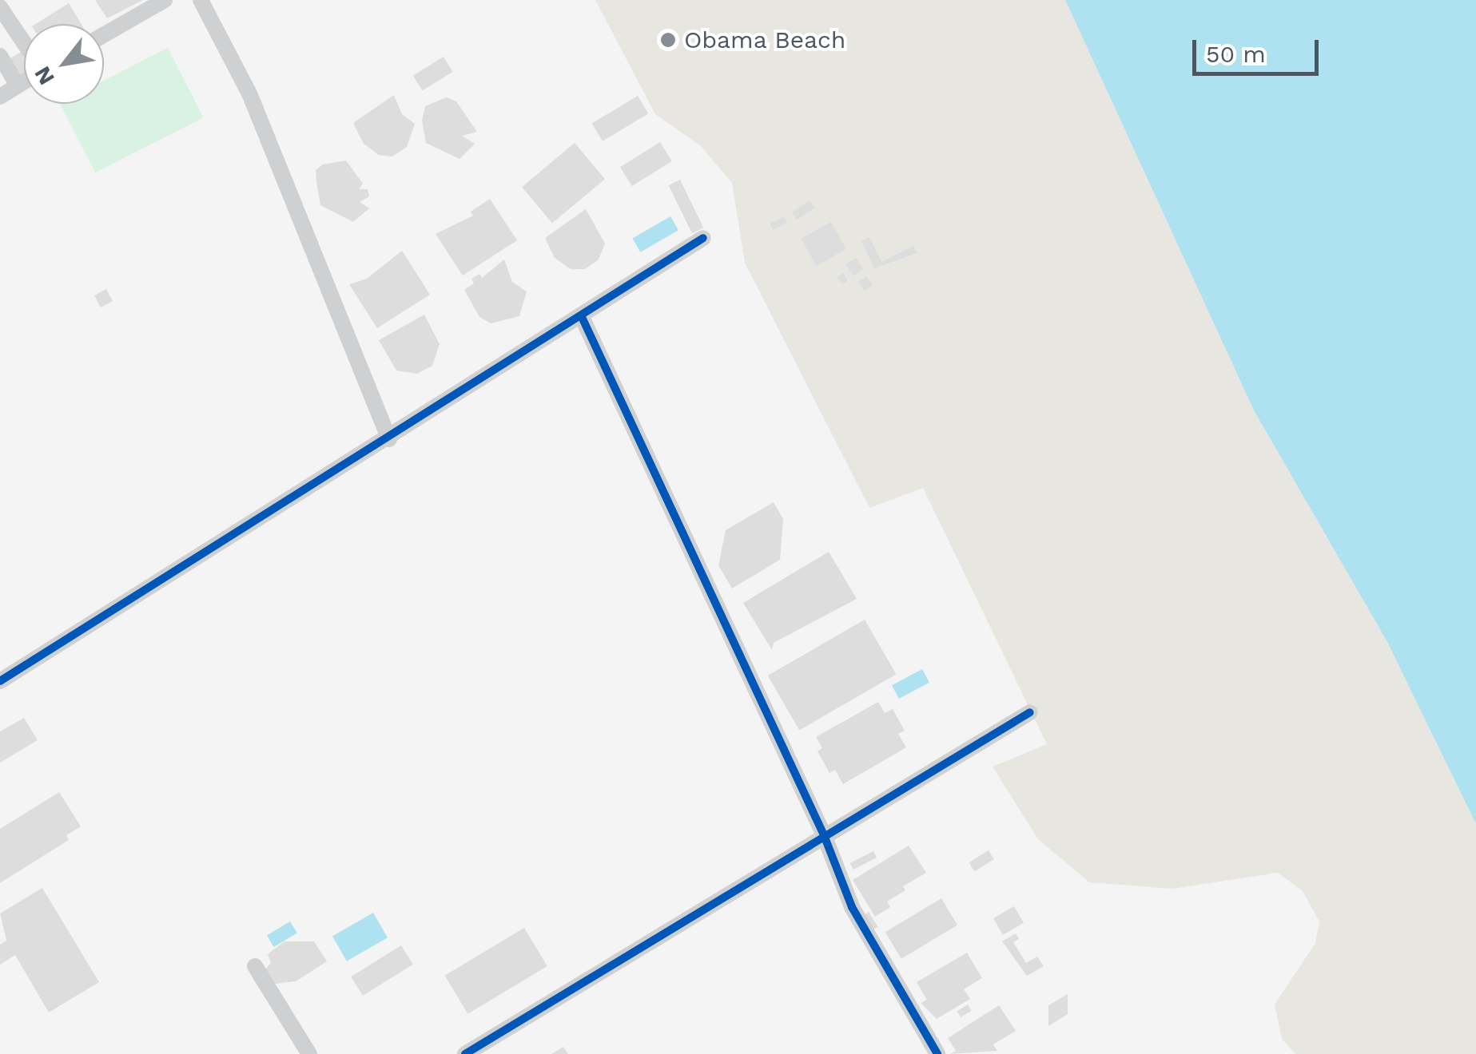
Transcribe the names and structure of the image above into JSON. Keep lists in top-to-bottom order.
{
  "places": ["Obama Beach"],
  "scale_bar": "50 m",
  "north": "bottom left"
}
